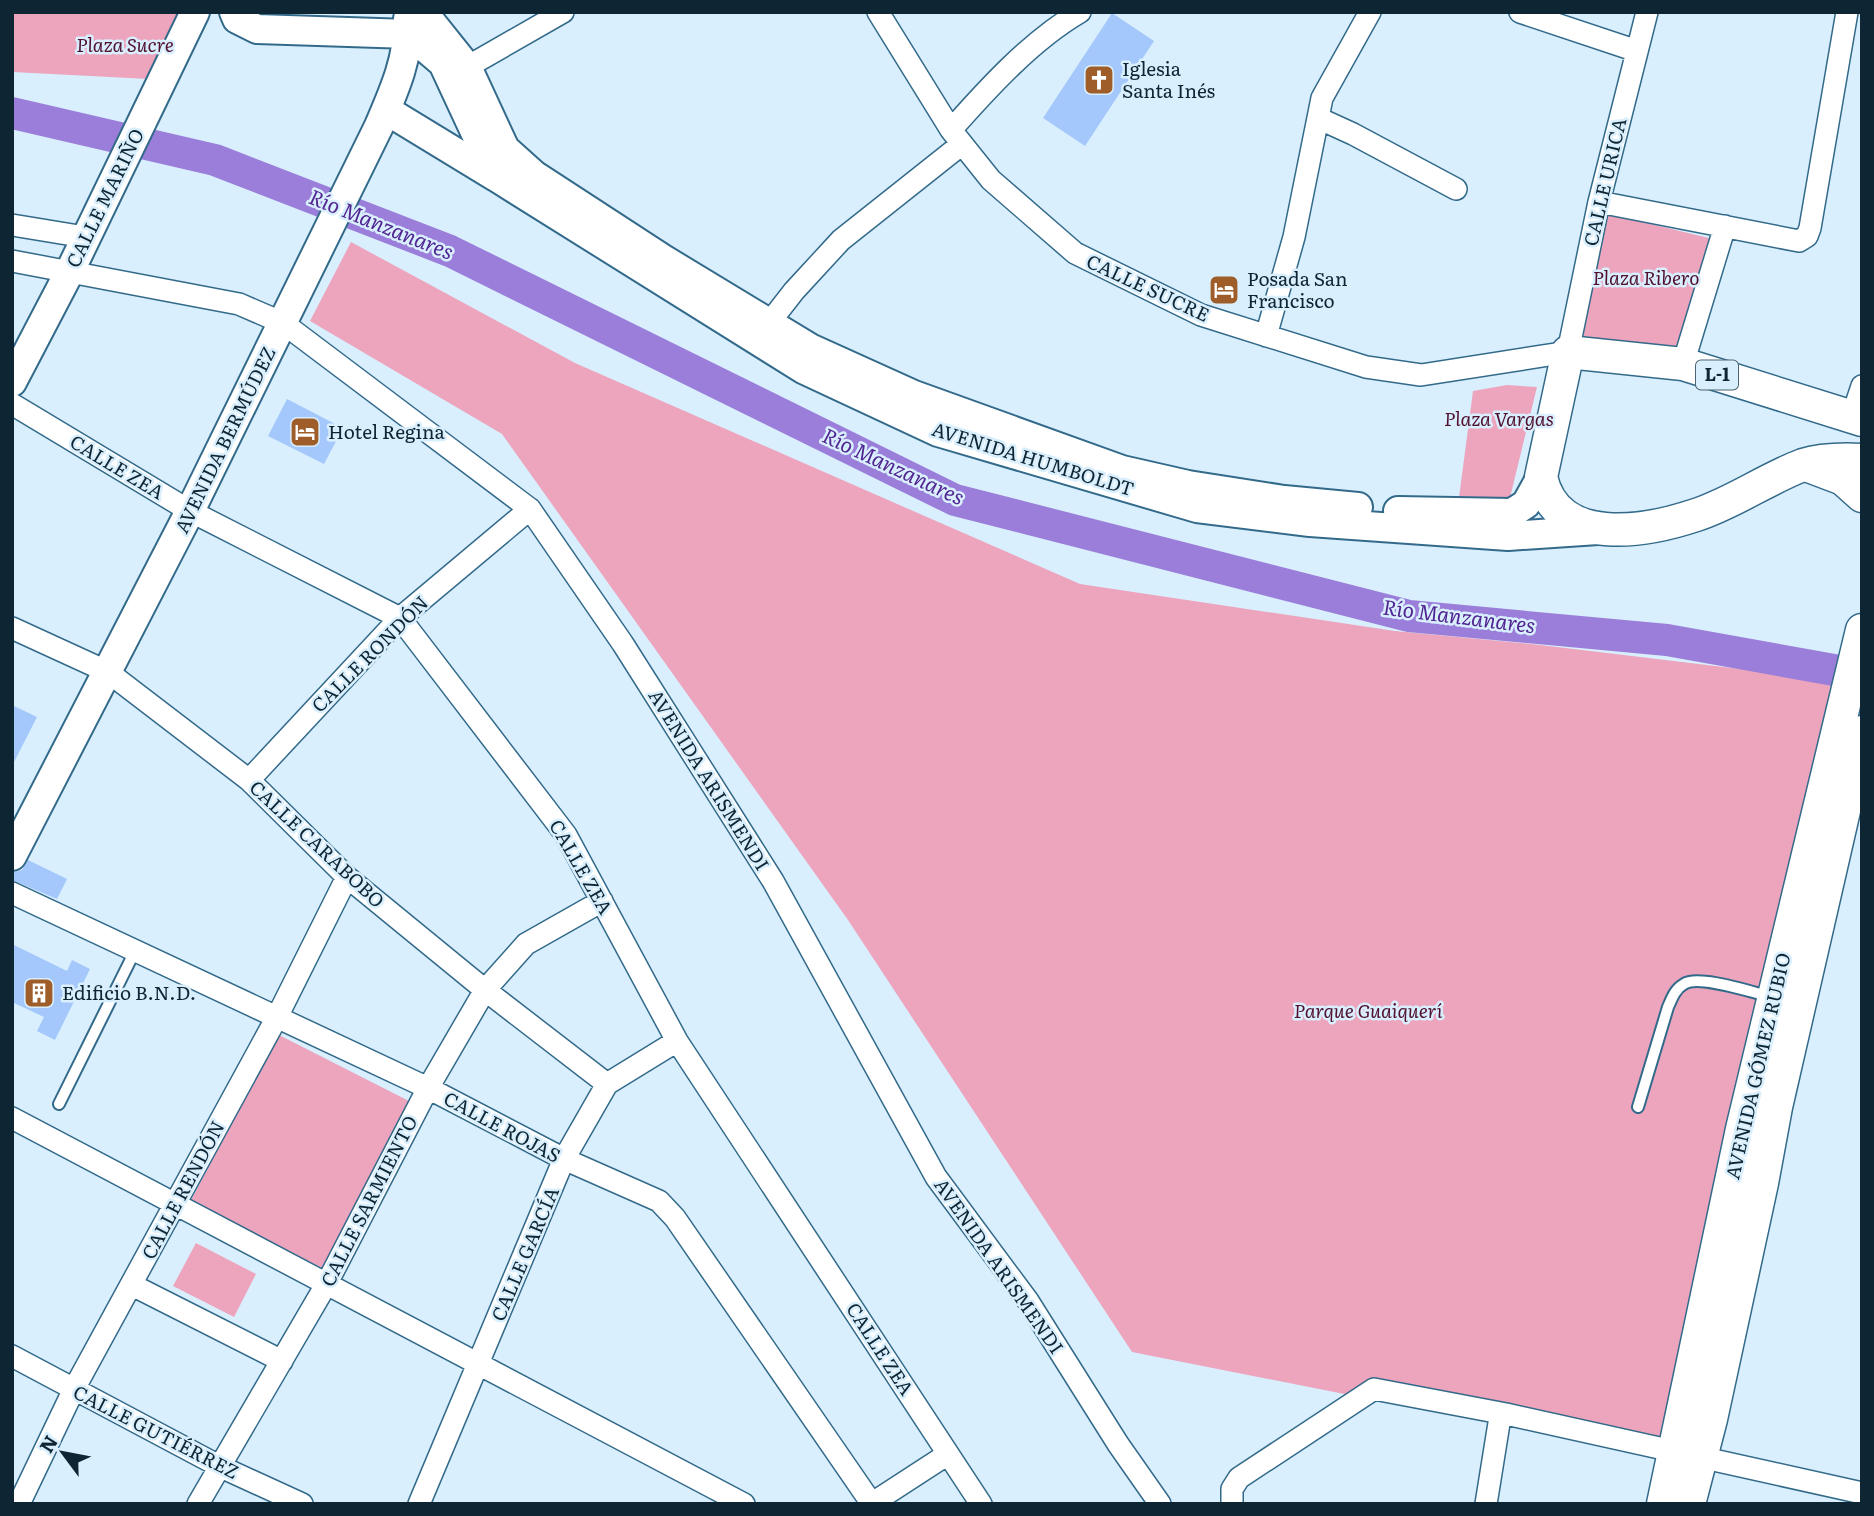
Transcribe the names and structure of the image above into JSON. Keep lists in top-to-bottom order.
{
  "streets": {
    "main road": [
      "CALLE MARIÑO",
      "L-1",
      "AVENIDA BERMÚDEZ",
      "AVENIDA HUMBOLDT",
      "AVENIDA GÓMEZ RUBIO"
    ],
    "street": [
      "CALLE URICA",
      "CALLE SUCRE",
      "CALLE ZEA",
      "CALLE RONDÓN",
      "AVENIDA ARISMENDI",
      "CALLE CARABOBO",
      "CALLE ROJAS",
      "CALLE RENDÓN",
      "CALLE SARMIENTO",
      "CALLE GARCÍA",
      "CALLE GUTIÉRREZ"
    ]
  },
  "crossings": [
    ["CALLE URICA", "CALLE SUCRE"],
    ["CALLE URICA", "L-1"],
    ["CALLE MARIÑO", "AVENIDA ARISMENDI"],
    ["CALLE SUCRE", "L-1"],
    ["AVENIDA BERMÚDEZ", "AVENIDA HUMBOLDT"],
    ["AVENIDA BERMÚDEZ", "CALLE ZEA"],
    ["AVENIDA BERMÚDEZ", "AVENIDA ARISMENDI"],
    ["AVENIDA BERMÚDEZ", "CALLE CARABOBO"],
    ["CALLE ZEA", "CALLE RONDÓN"],
    ["CALLE ZEA", "CALLE SARMIENTO"],
    ["CALLE ZEA", "CALLE GARCÍA"],
    ["CALLE RONDÓN", "AVENIDA ARISMENDI"],
    ["CALLE RONDÓN", "CALLE CARABOBO"],
    ["CALLE CARABOBO", "CALLE RENDÓN"],
    ["CALLE CARABOBO", "CALLE SARMIENTO"],
    ["CALLE CARABOBO", "CALLE GARCÍA"],
    ["CALLE ROJAS", "CALLE RENDÓN"],
    ["CALLE ROJAS", "CALLE SARMIENTO"],
    ["CALLE ROJAS", "CALLE GARCÍA"],
    ["CALLE RENDÓN", "CALLE GUTIÉRREZ"],
    ["CALLE SARMIENTO", "CALLE GUTIÉRREZ"]
  ],
  "water": ["Río Manzanares"],
  "parks": [
    "Plaza Sucre",
    "Plaza Ribero",
    "Plaza Vargas",
    "Parque Guaiquerí"
  ],
  "places": {
    "church": ["Iglesia Santa Inés"],
    "hotel": ["Posada San Francisco", "Hotel Regina"],
    "building": ["Edificio B.N.D."]
  },
  "north": "top left"
}
